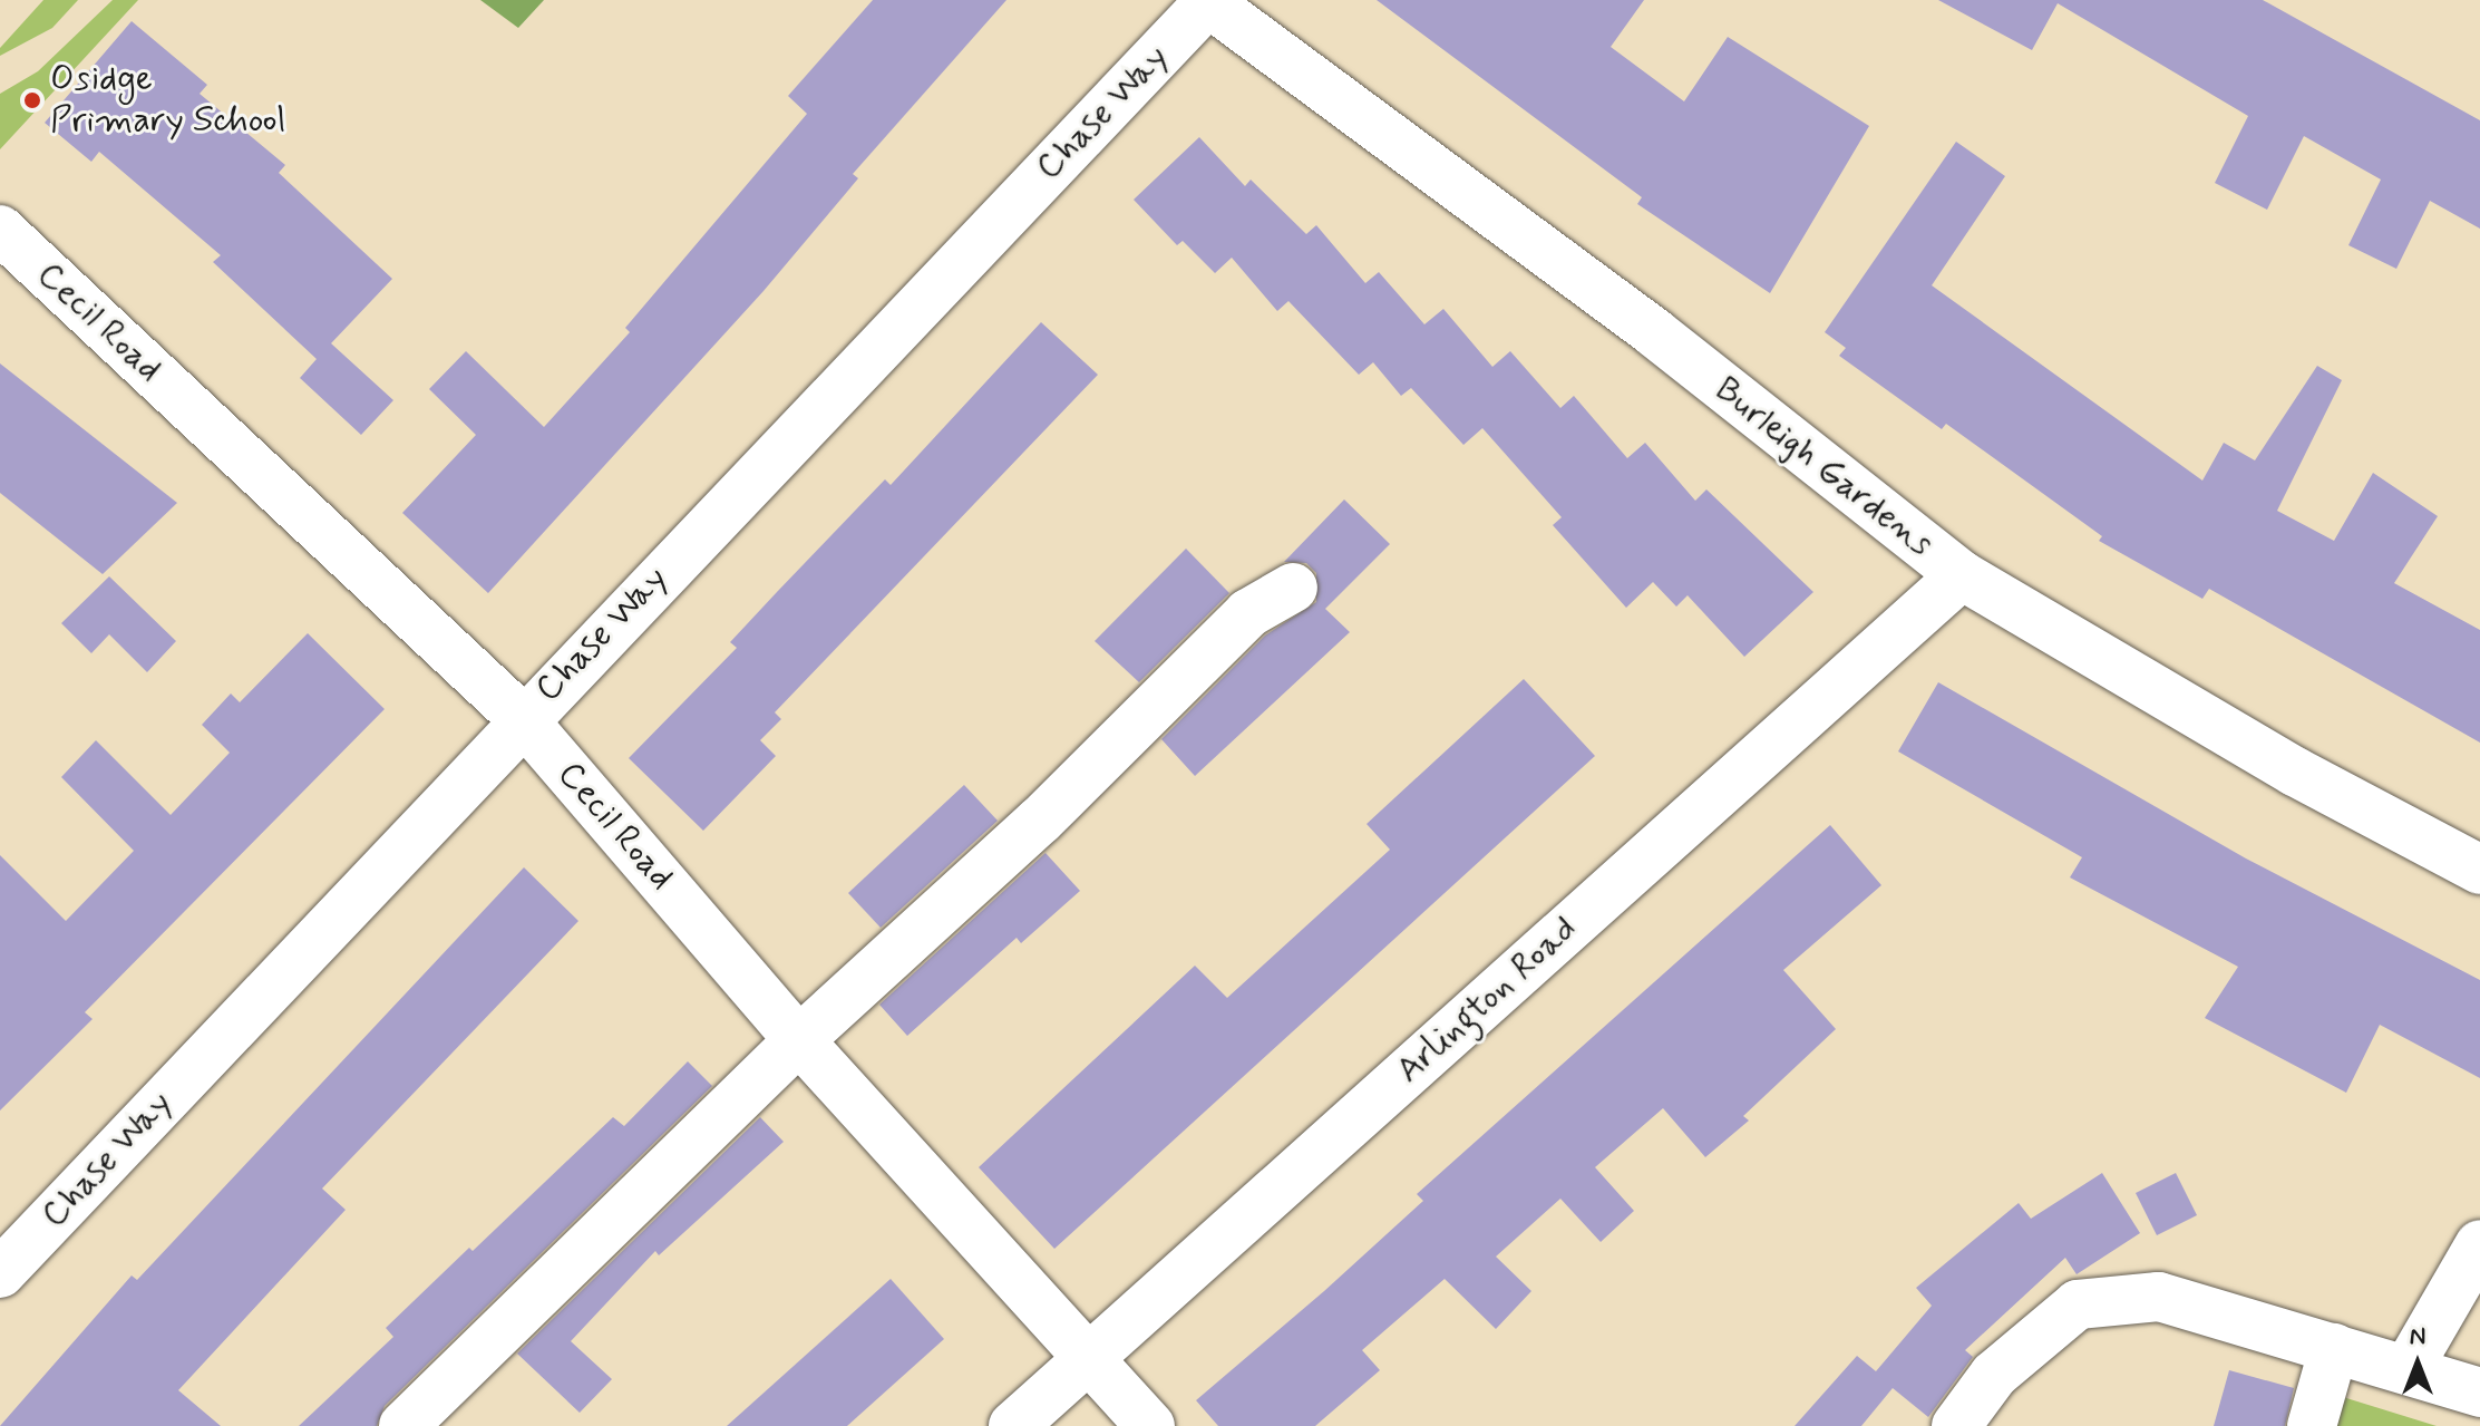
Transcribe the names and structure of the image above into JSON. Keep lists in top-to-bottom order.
{
  "streets": {
    "street": [
      "Chase Way",
      "Cecil Road",
      "Burleigh Gardens",
      "Arlington Road"
    ]
  },
  "crossings": [
    ["Chase Way", "Cecil Road"],
    ["Chase Way", "Burleigh Gardens"],
    ["Cecil Road", "Arlington Road"],
    ["Burleigh Gardens", "Arlington Road"]
  ],
  "places": ["Osidge Primary School"],
  "north": "top"
}
